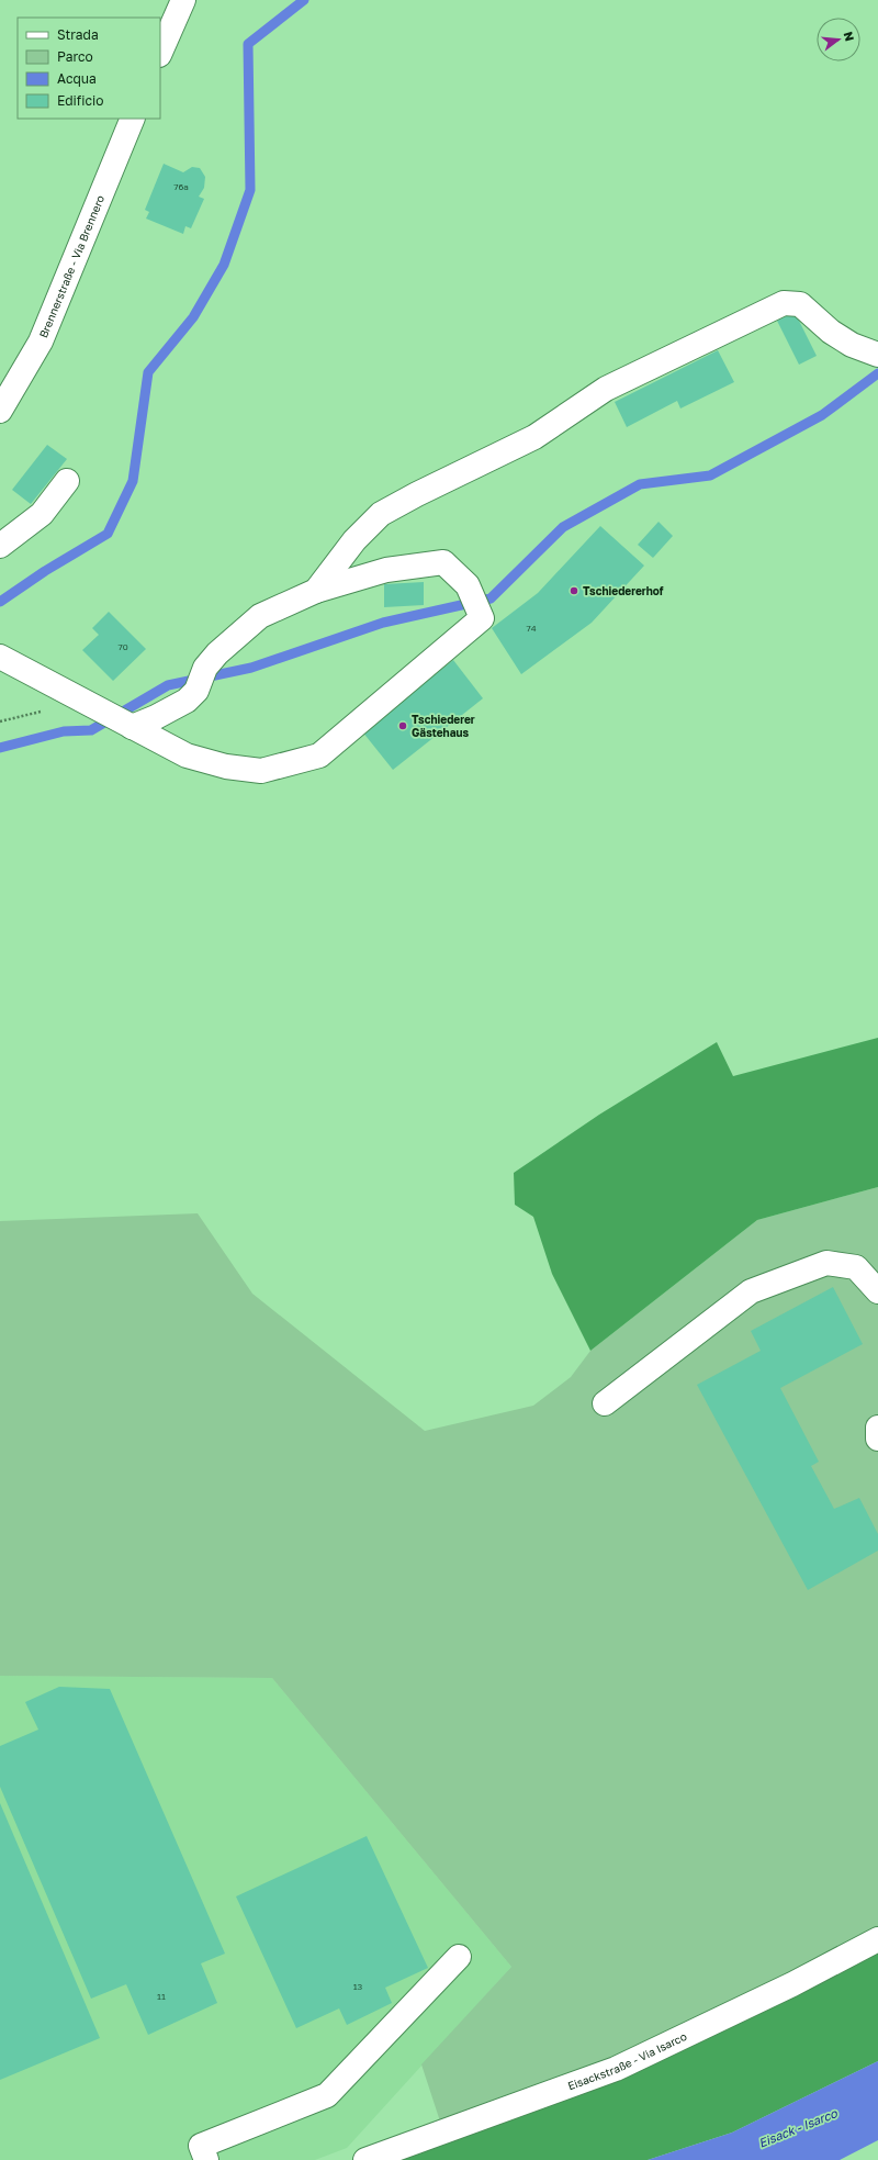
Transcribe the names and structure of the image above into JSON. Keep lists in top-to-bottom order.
{
  "streets": {
    "street": ["Brennerstraße - Via Brennero", "Eisackstraße - Via Isarco"]
  },
  "water": ["Eisack - Isarco"],
  "places": ["Tschiedererhof", "Tschiederer Gästehaus"],
  "house_numbers": [
    "76a",
    "74",
    "70",
    "13",
    "11"
  ],
  "legend": [
    "Strada",
    "Parco",
    "Acqua",
    "Edificio"
  ],
  "north": "right"
}
